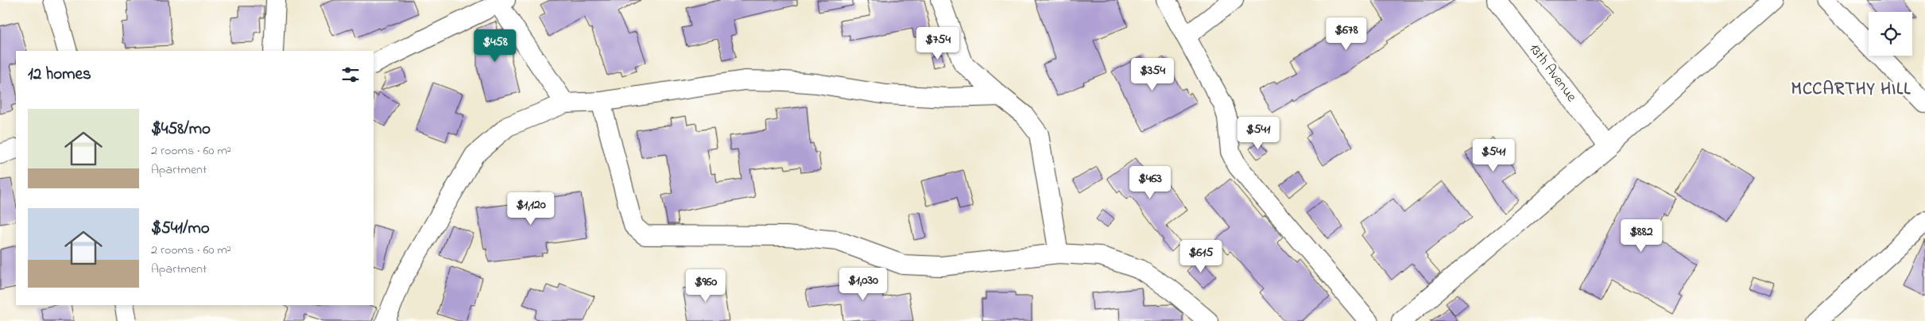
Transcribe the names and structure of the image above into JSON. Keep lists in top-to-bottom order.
{
  "streets": {
    "street": ["13th Avenue"]
  },
  "districts": ["MCCARTHY HILL"],
  "page": {
    "price": [
      "$678",
      "$754",
      "$458",
      "$354",
      "$541",
      "$541",
      "$463",
      "$1,120",
      "$882",
      "$615",
      "$1,030",
      "$960"
    ],
    "heading": "12 homes",
    "list": [
      {
        "name": "$458/mo",
        "note": "2 rooms · 60 m² · Apartment"
      },
      {
        "name": "$541/mo",
        "note": "2 rooms · 60 m² · Apartment"
      }
    ]
  }
}
